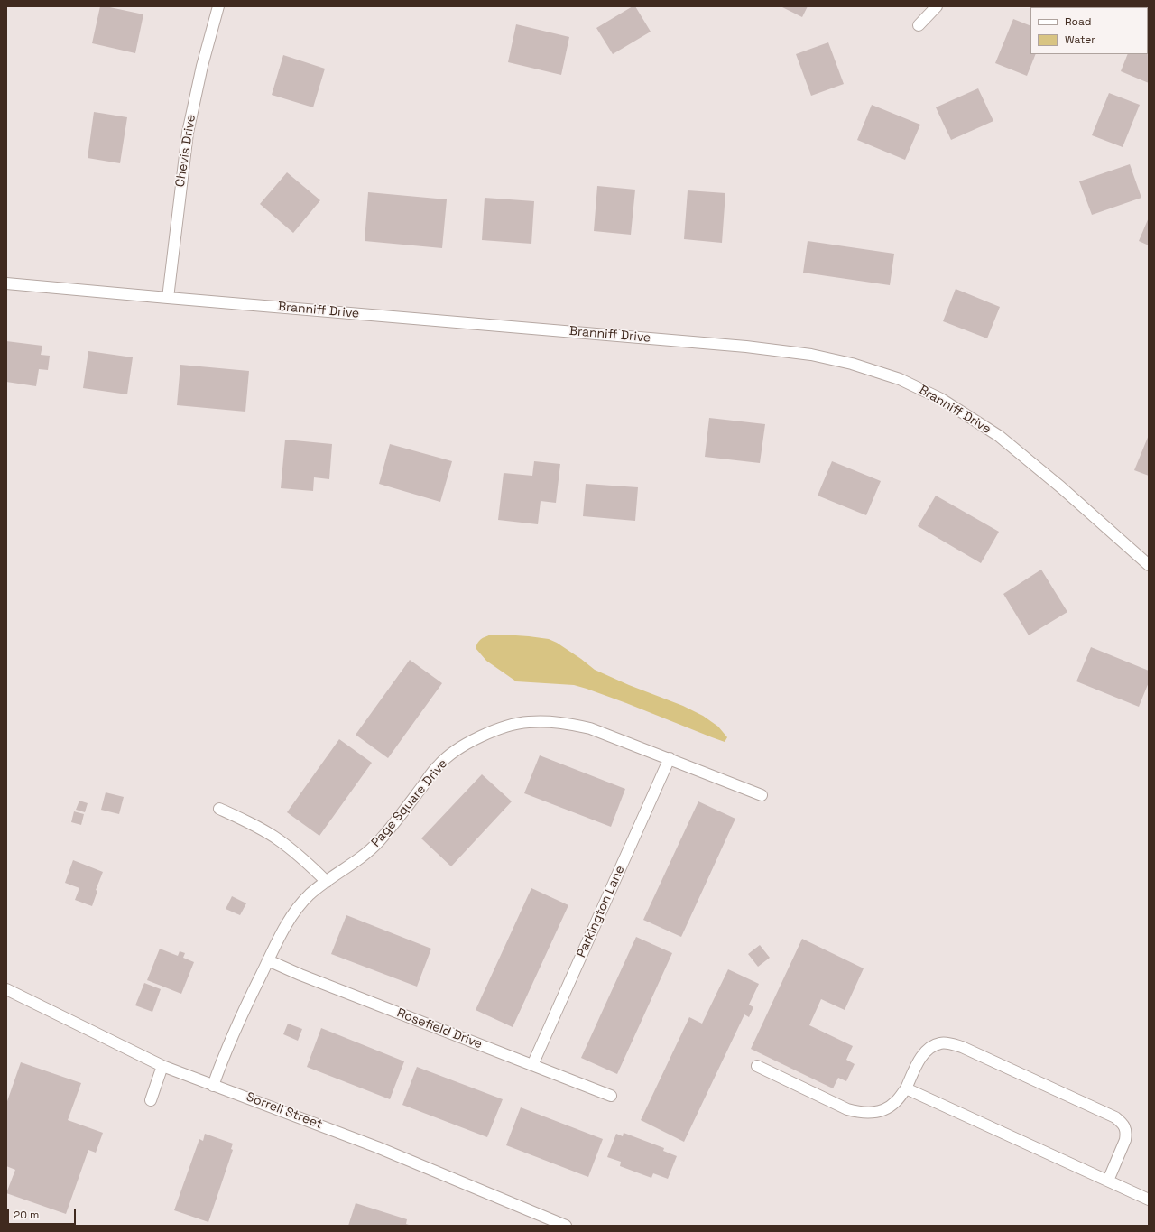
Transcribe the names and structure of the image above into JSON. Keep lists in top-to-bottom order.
{
  "streets": {
    "street": [
      "Chevis Drive",
      "Branniff Drive",
      "Page Square Drive",
      "Parkington Lane",
      "Rosefield Drive",
      "Sorrell Street"
    ]
  },
  "crossings": [
    ["Chevis Drive", "Branniff Drive"],
    ["Page Square Drive", "Parkington Lane"],
    ["Page Square Drive", "Rosefield Drive"],
    ["Page Square Drive", "Sorrell Street"],
    ["Parkington Lane", "Rosefield Drive"]
  ],
  "legend": ["Road", "Water"],
  "scale_bar": "20 m"
}
